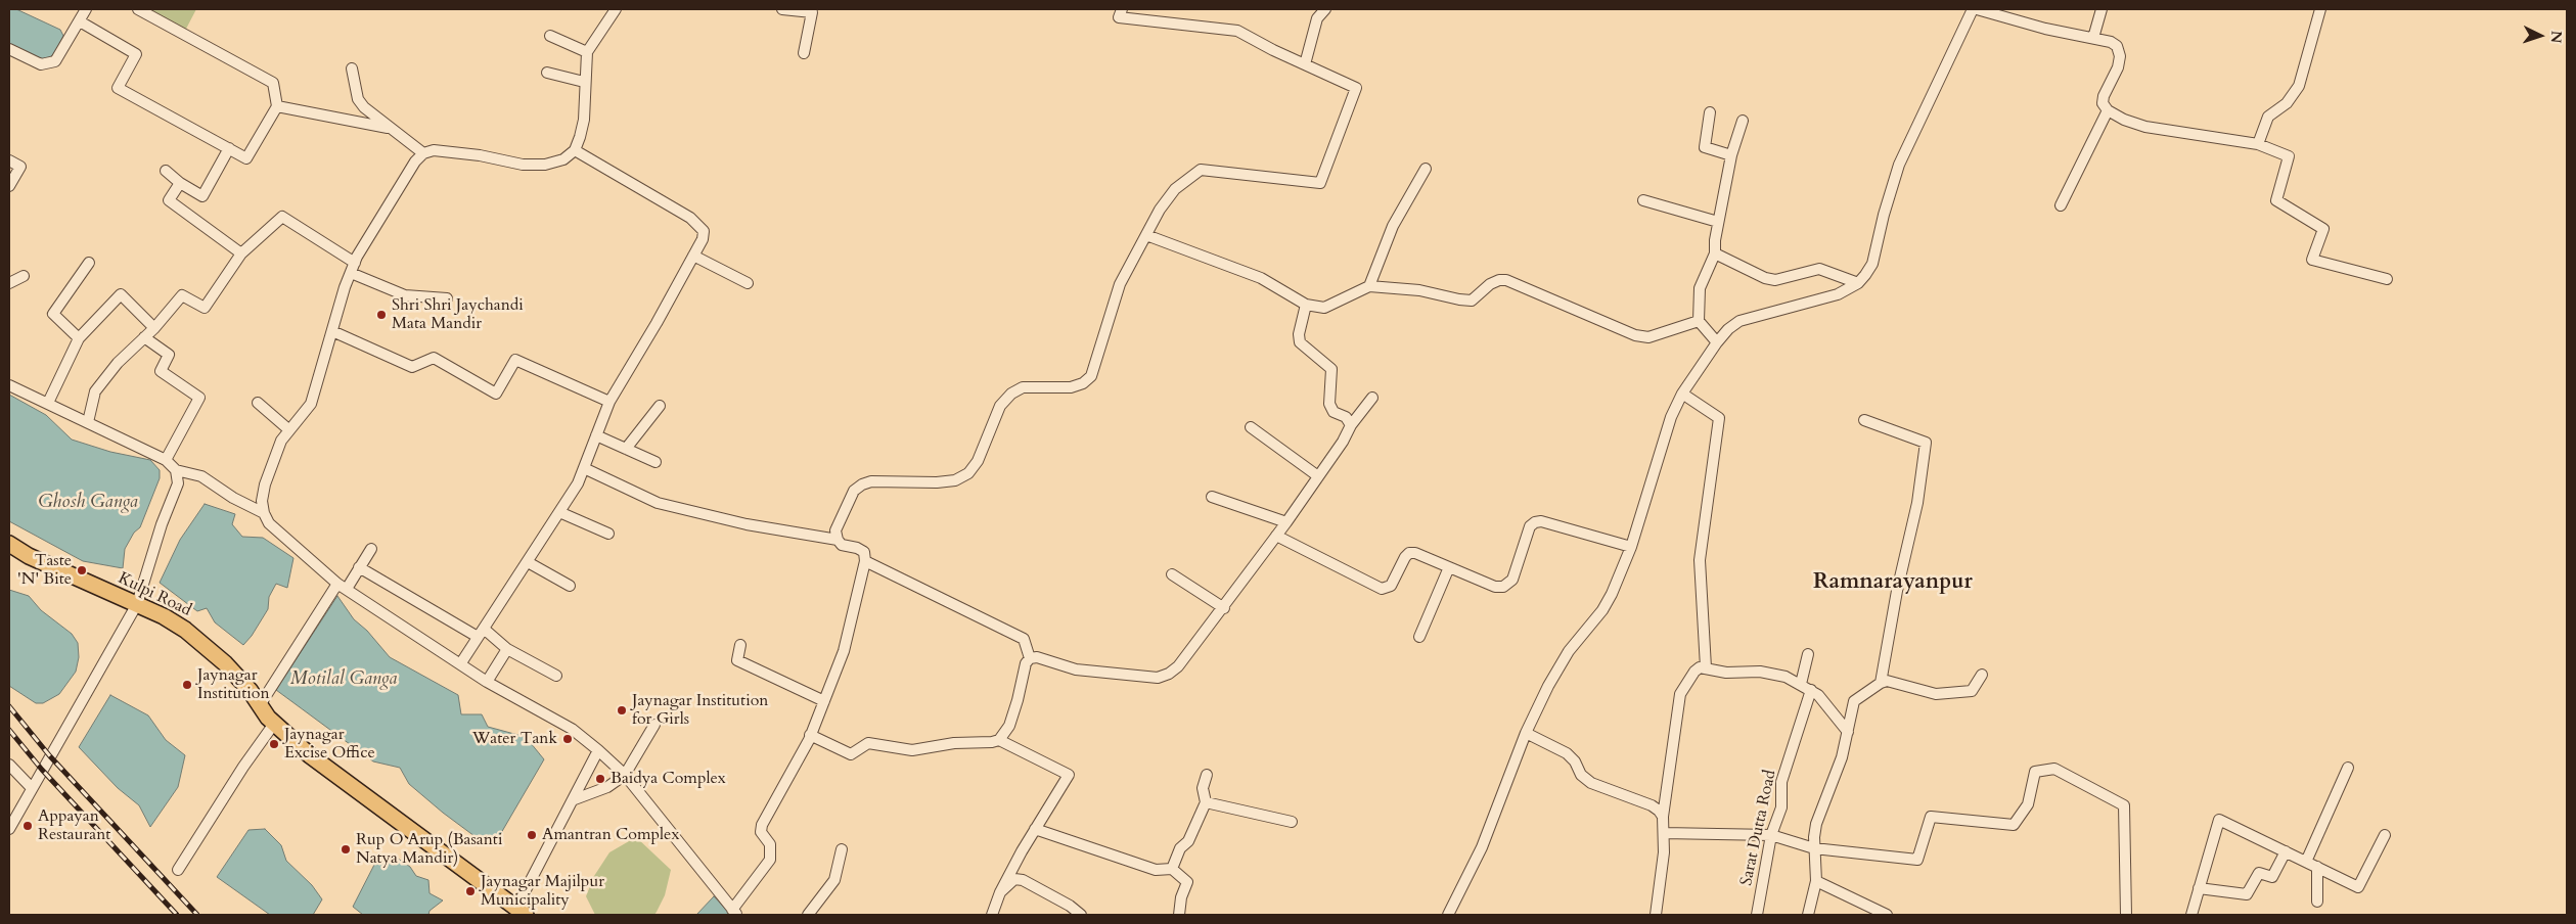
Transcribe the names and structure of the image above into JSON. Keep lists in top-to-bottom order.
{
  "streets": {
    "main road": ["Kulpi Road"],
    "street": ["Sarat Dutta Road"]
  },
  "districts": ["Ramnarayanpur"],
  "water": ["Ghosh Ganga", "Motilal Ganga"],
  "places": [
    "Shri Shri Jaychandi Mata Mandir",
    "Taste 'N' Bite",
    "Jaynagar Institution",
    "Jaynagar Institution for Girls",
    "Water Tank",
    "Jaynagar Excise Office",
    "Baidya Complex",
    "Appayan Restaurant",
    "Amantran Complex",
    "Rup O Arup (Basanti Natya Mandir)",
    "Jaynagar Majilpur Municipality"
  ],
  "north": "right"
}
